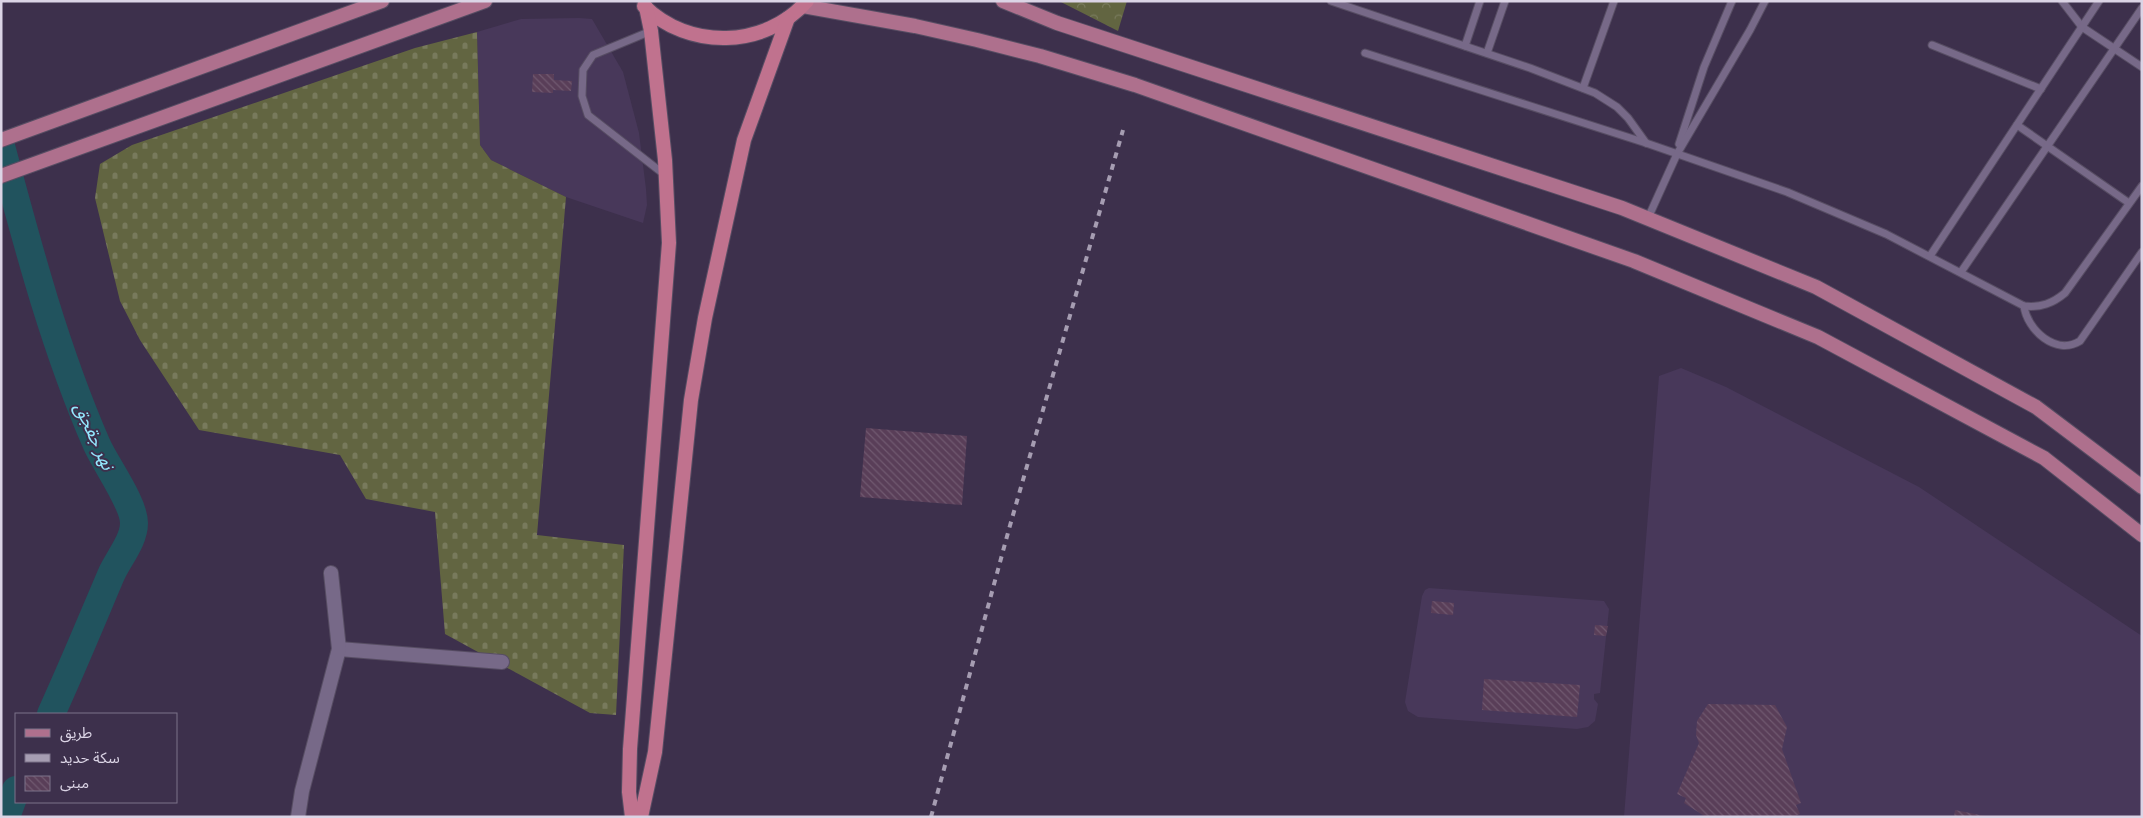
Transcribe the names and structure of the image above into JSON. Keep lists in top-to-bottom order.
{
  "water": ["نهر جقجق"],
  "legend": ["طريق", "سكة حديد", "مبنى"]
}
